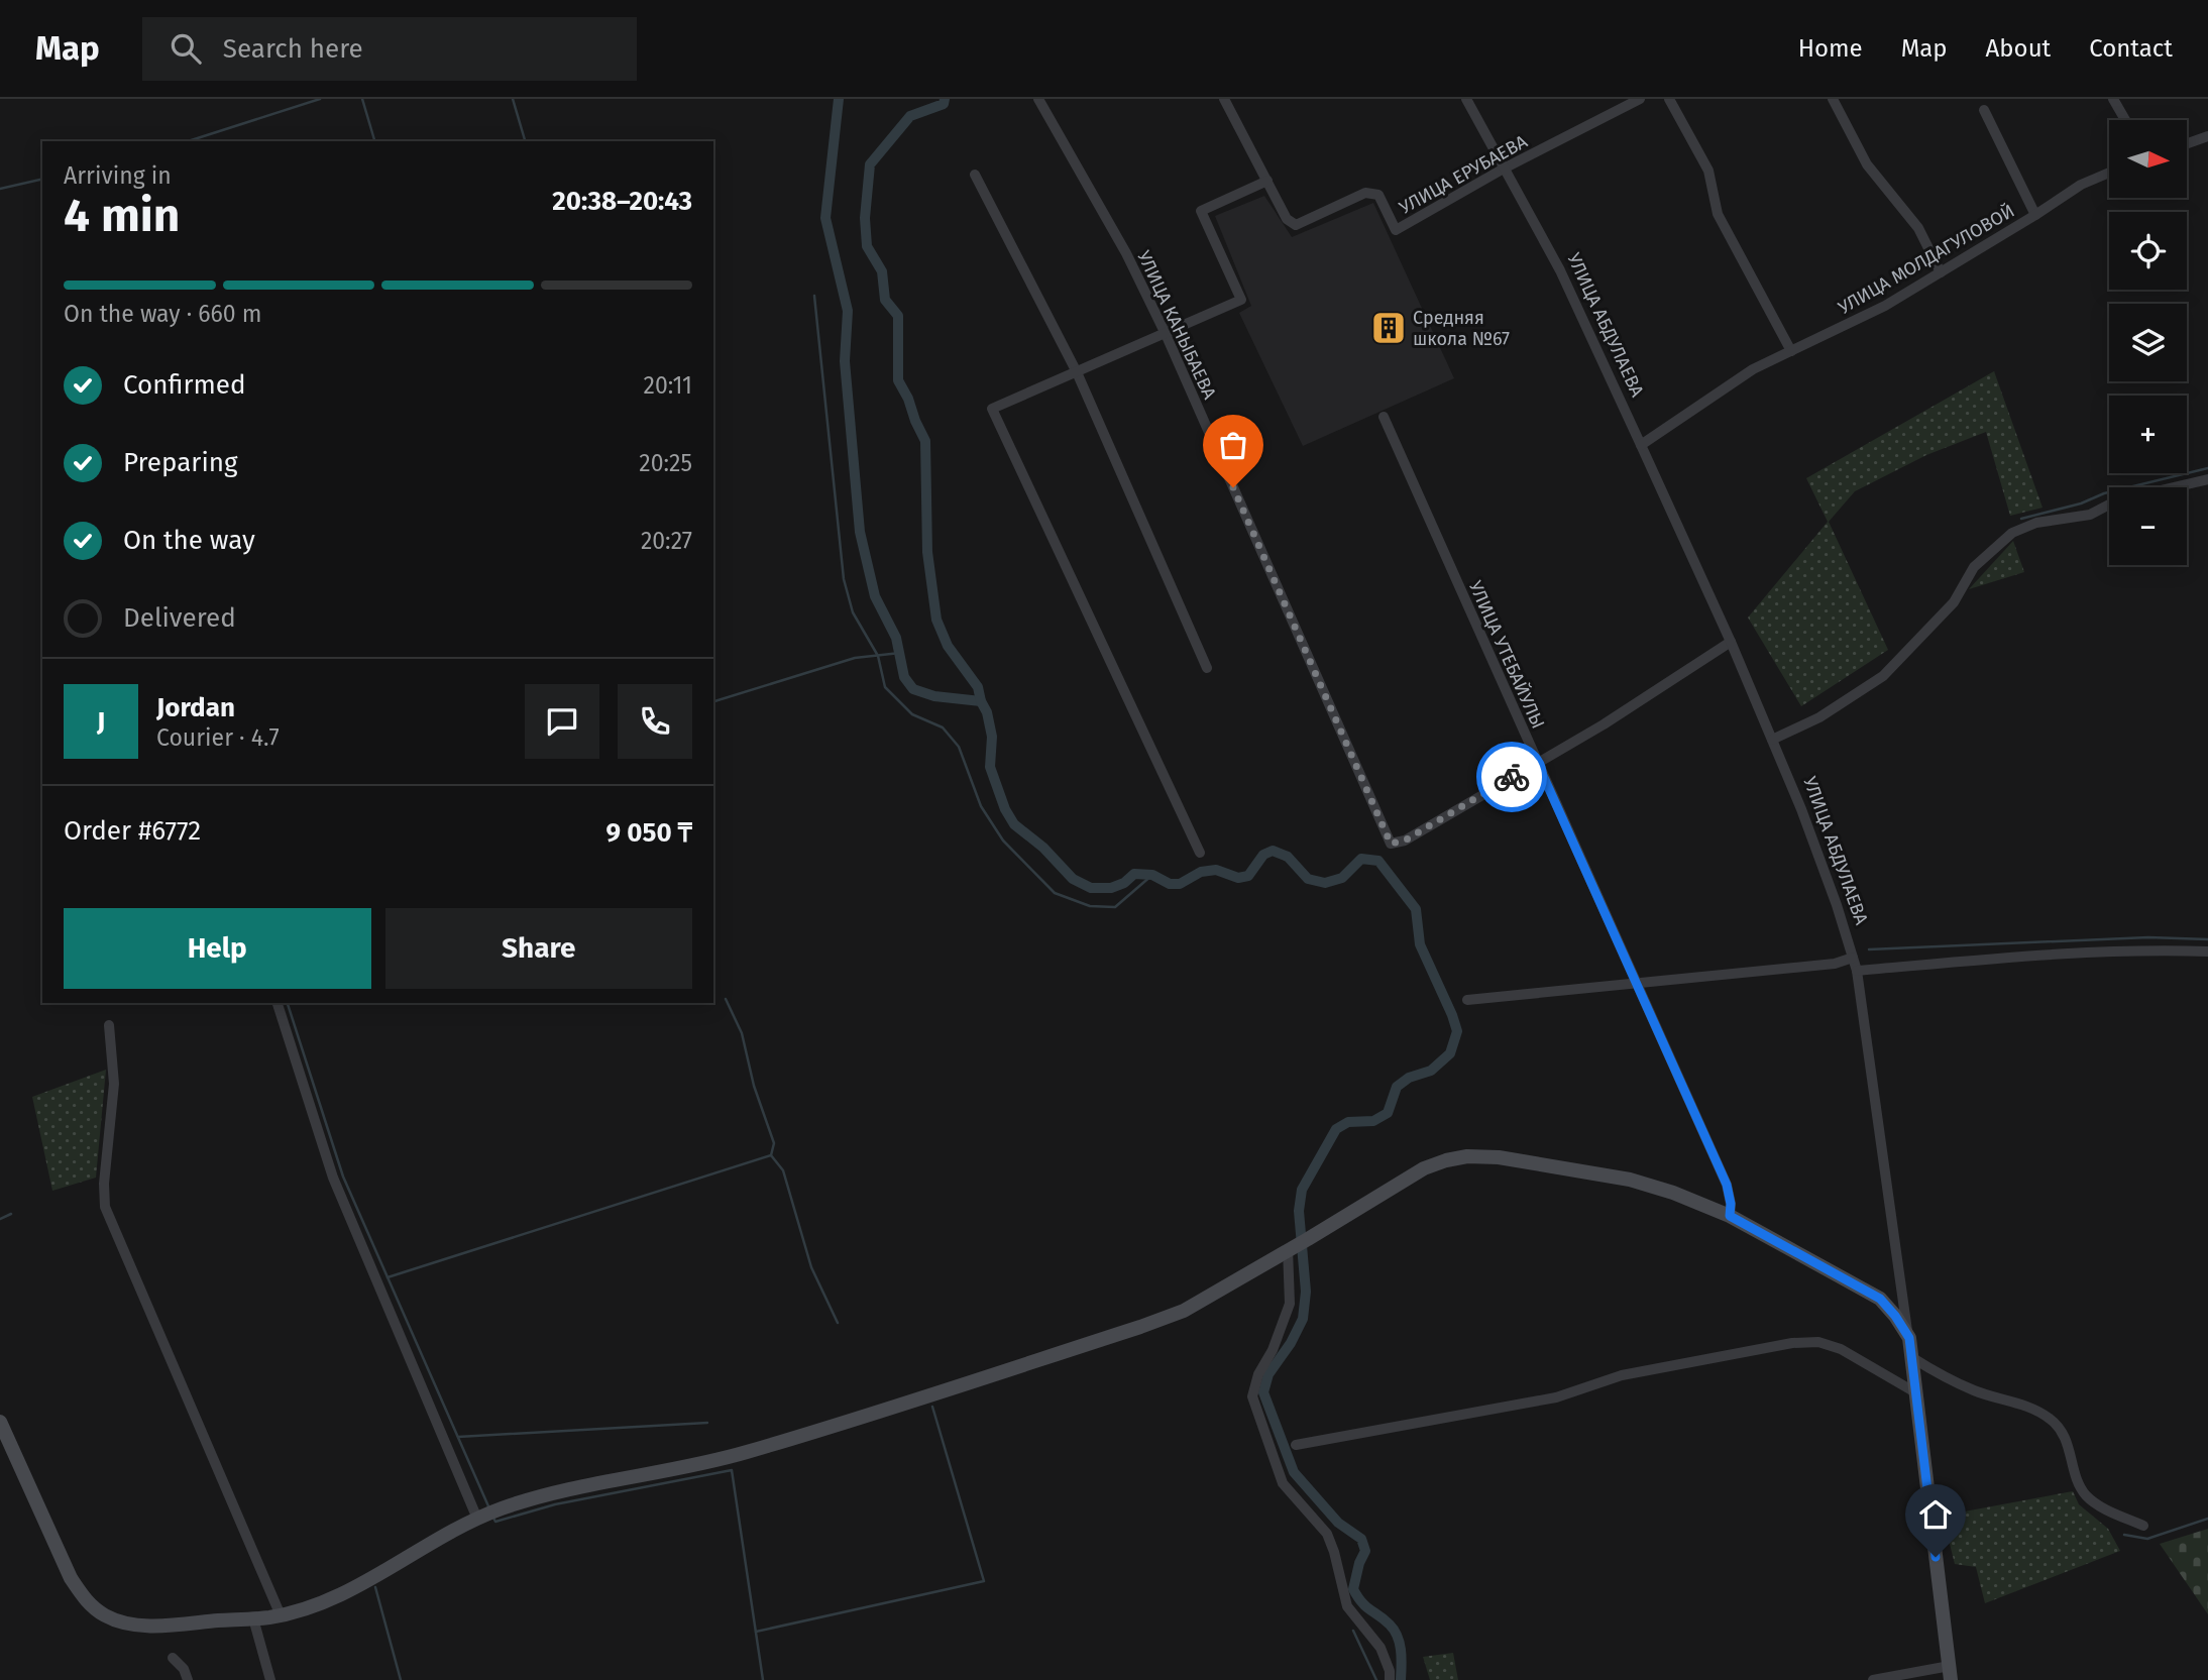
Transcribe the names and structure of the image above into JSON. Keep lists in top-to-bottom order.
{
  "streets": {
    "main road": ["УЛИЦА АБДУЛАЕВА"],
    "street": [
      "УЛИЦА ЕРУБАЕВА",
      "УЛИЦА МОЛДАГУЛОВОЙ",
      "УЛИЦА КАНЫБАЕВА",
      "УЛИЦА УТЕБАЙУЛЫ"
    ]
  },
  "crossings": [
    ["УЛИЦА ЕРУБАЕВА", "УЛИЦА АБДУЛАЕВА"],
    ["УЛИЦА МОЛДАГУЛОВОЙ", "УЛИЦА АБДУЛАЕВА"],
    ["УЛИЦА КАНЫБАЕВА", "УЛИЦА УТЕБАЙУЛЫ"]
  ],
  "places": {
    "building": ["Средняя школа №67"]
  },
  "north": "right",
  "page": {
    "header": "Map",
    "search": "Search here",
    "nav": [
      "Home",
      "Map",
      "About",
      "Contact"
    ],
    "map_buttons": ["+", "−"],
    "heading": ["4 min", "Arriving in", "20:38–20:43"],
    "panel": [
      "Jordan",
      "Courier · 4.7",
      "Order #6772",
      "9 050 ₸"
    ],
    "bar": "On the way · 660 m",
    "list": [
      ["Confirmed", "20:11"],
      ["Preparing", "20:25"],
      ["On the way", "20:27"],
      "Delivered"
    ],
    "round": "J",
    "buttons": ["Help", "Share"]
  }
}
